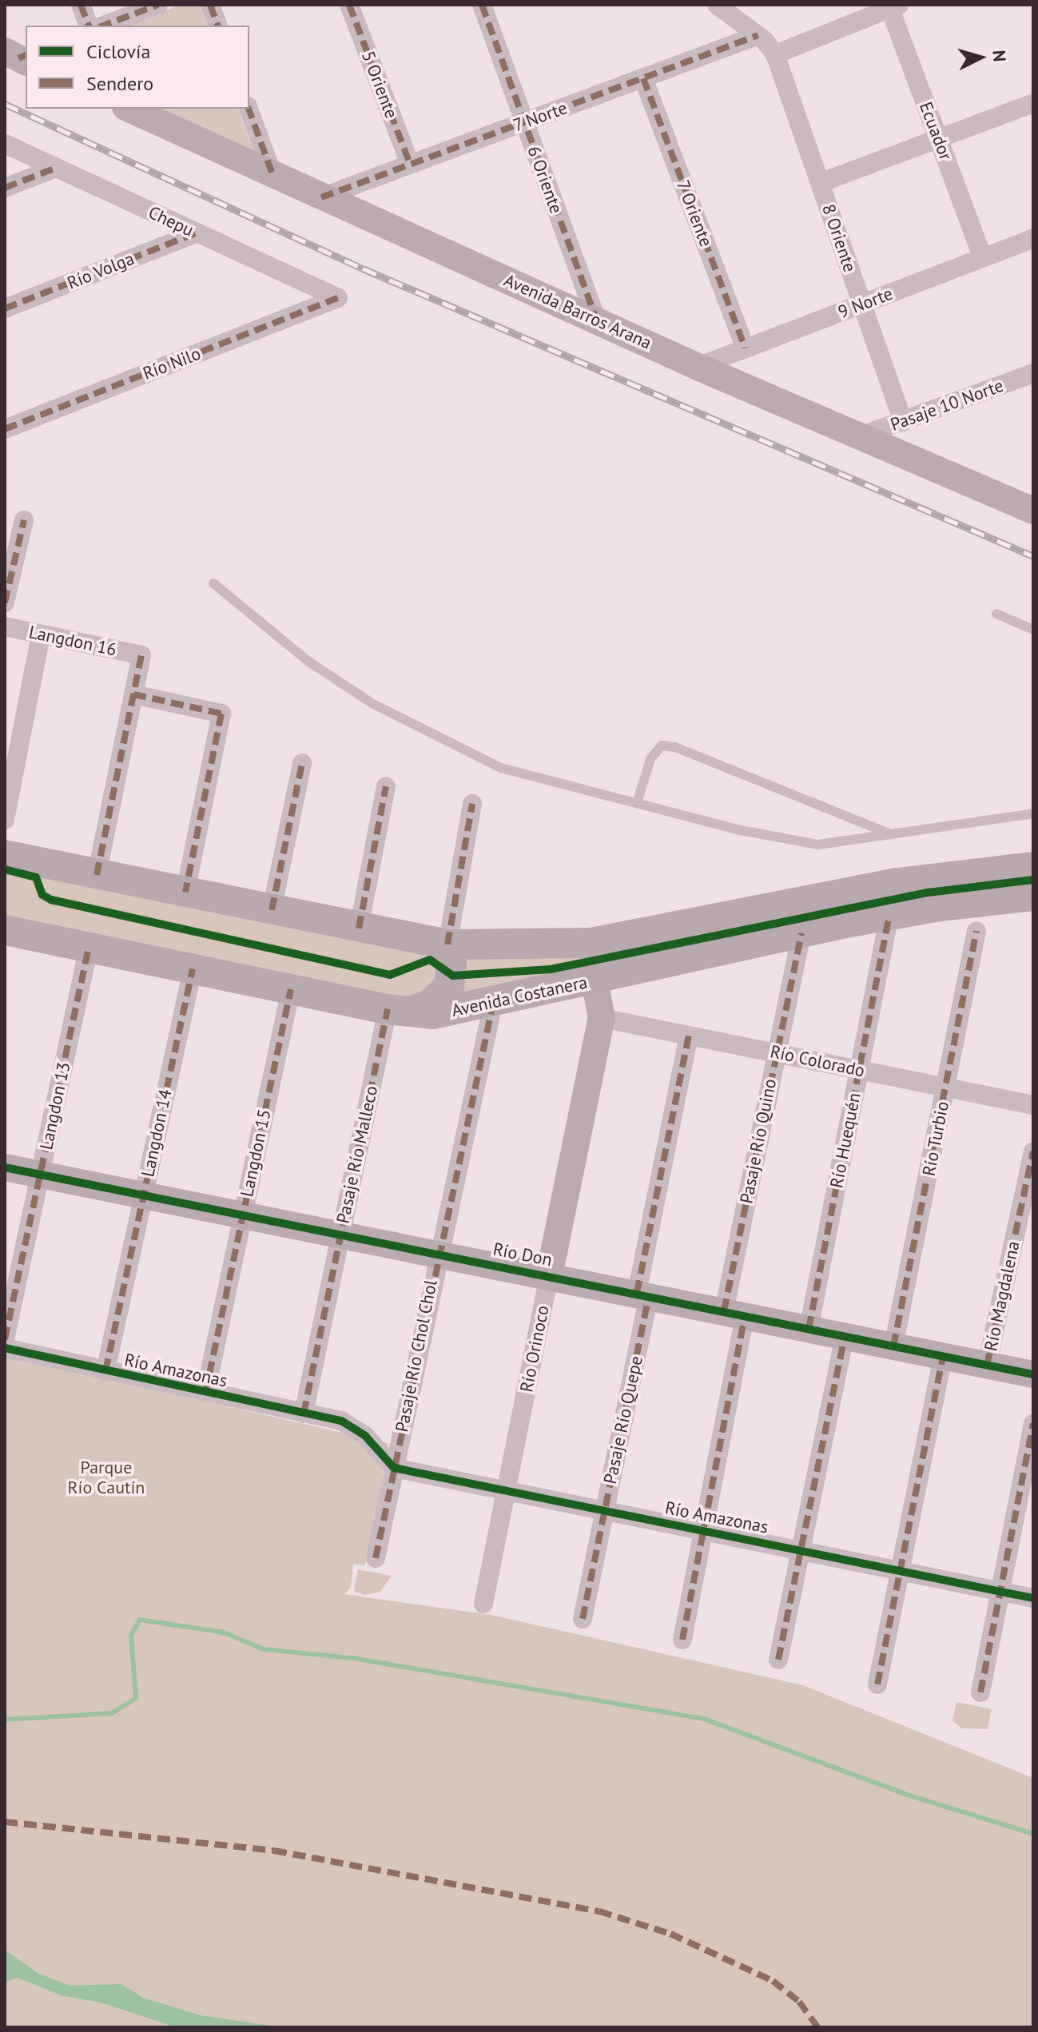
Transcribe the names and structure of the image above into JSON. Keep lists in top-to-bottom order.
{
  "streets": {
    "main road": ["Avenida Costanera"],
    "street": [
      "5 Oriente",
      "7 Norte",
      "Ecuador",
      "6 Oriente",
      "7 Oriente",
      "Chepu",
      "8 Oriente",
      "Río Volga",
      "9 Norte",
      "Avenida Barros Arana",
      "Río Nilo",
      "Pasaje 10 Norte",
      "Langdon 16",
      "Río Colorado",
      "Langdon 13",
      "Langdon 14",
      "Río Turbio",
      "Río Huequén",
      "Pasaje Río Quino",
      "Langdon 15",
      "Pasaje Río Malleco",
      "Río Don",
      "Río Magdalena",
      "Río Orinoco",
      "Pasaje Río Chol Chol",
      "Río Amazonas",
      "Pasaje Río Quepe"
    ]
  },
  "crossings": [
    ["5 Oriente", "7 Norte"],
    ["7 Norte", "6 Oriente"],
    ["7 Norte", "7 Oriente"],
    ["7 Norte", "Avenida Barros Arana"],
    ["Ecuador", "9 Norte"],
    ["6 Oriente", "Avenida Barros Arana"],
    ["7 Oriente", "9 Norte"],
    ["Chepu", "Río Volga"],
    ["Chepu", "Río Nilo"],
    ["8 Oriente", "9 Norte"],
    ["8 Oriente", "Pasaje 10 Norte"],
    ["9 Norte", "Avenida Barros Arana"],
    ["Avenida Barros Arana", "Pasaje 10 Norte"],
    ["Avenida Costanera", "Langdon 13"],
    ["Avenida Costanera", "Langdon 14"],
    ["Avenida Costanera", "Río Huequén"],
    ["Avenida Costanera", "Pasaje Río Quino"],
    ["Avenida Costanera", "Langdon 15"],
    ["Avenida Costanera", "Pasaje Río Malleco"],
    ["Avenida Costanera", "Río Orinoco"],
    ["Avenida Costanera", "Pasaje Río Chol Chol"],
    ["Río Colorado", "Río Turbio"],
    ["Río Colorado", "Río Huequén"],
    ["Río Colorado", "Pasaje Río Quino"],
    ["Río Colorado", "Río Orinoco"],
    ["Río Colorado", "Pasaje Río Quepe"],
    ["Langdon 13", "Río Don"],
    ["Langdon 14", "Río Don"],
    ["Langdon 14", "Río Amazonas"],
    ["Río Turbio", "Río Don"],
    ["Río Huequén", "Río Don"],
    ["Pasaje Río Quino", "Río Don"],
    ["Pasaje Río Quino", "Río Amazonas"],
    ["Langdon 15", "Río Don"],
    ["Langdon 15", "Río Amazonas"],
    ["Pasaje Río Malleco", "Río Don"],
    ["Pasaje Río Malleco", "Río Amazonas"],
    ["Río Don", "Río Magdalena"],
    ["Río Don", "Río Orinoco"],
    ["Río Don", "Pasaje Río Chol Chol"],
    ["Río Don", "Pasaje Río Quepe"],
    ["Río Orinoco", "Río Amazonas"],
    ["Pasaje Río Chol Chol", "Río Amazonas"],
    ["Río Amazonas", "Pasaje Río Quepe"]
  ],
  "parks": ["Parque Río Cautín"],
  "legend": ["Ciclovía", "Sendero"],
  "north": "right"
}
